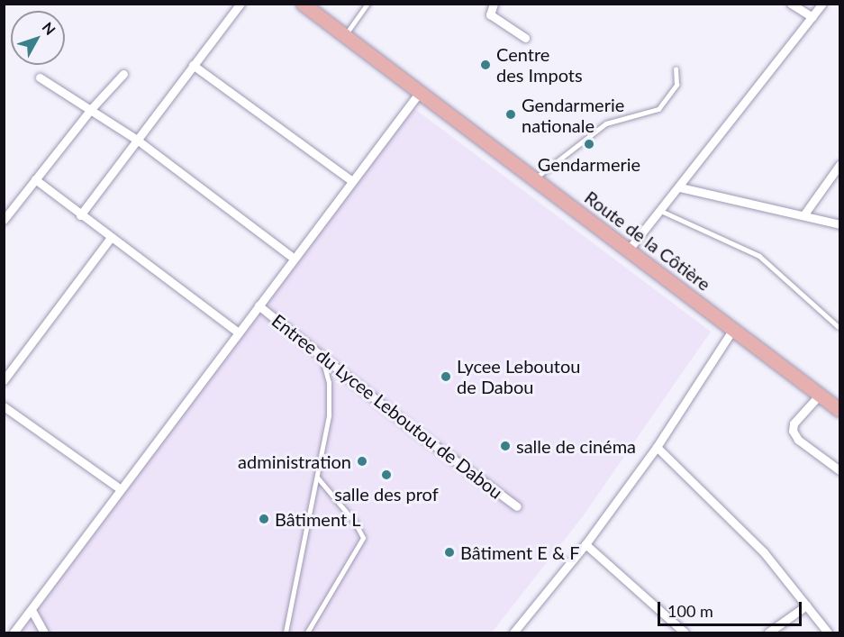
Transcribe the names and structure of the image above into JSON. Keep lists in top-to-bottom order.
{
  "streets": {
    "main road": ["Route de la Côtière"],
    "street": ["Entree du Lycee Leboutou de Dabou"]
  },
  "places": [
    "Centre des Impots",
    "Gendarmerie nationale",
    "Gendarmerie",
    "Lycee Leboutou de Dabou",
    "salle de cinéma",
    "administration",
    "salle des prof",
    "Bâtiment L",
    "Bâtiment E & F"
  ],
  "scale_bar": "100 m",
  "north": "top right"
}
